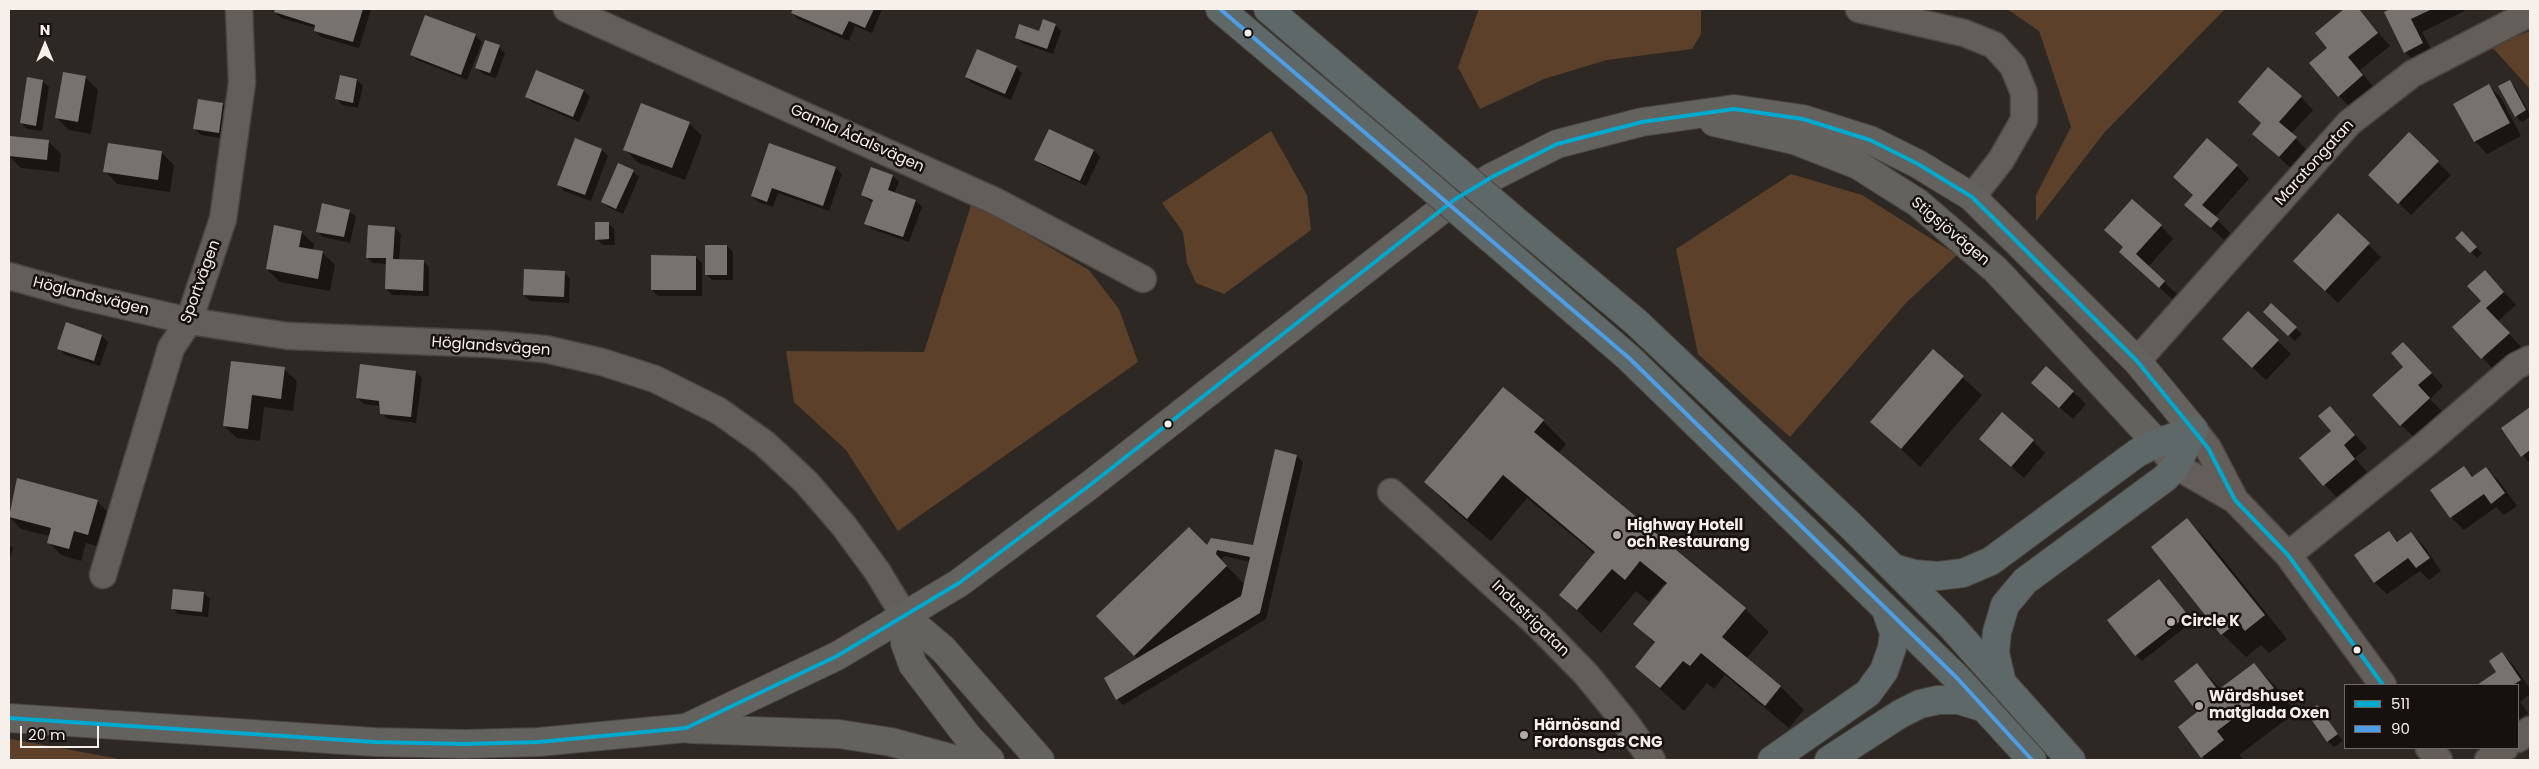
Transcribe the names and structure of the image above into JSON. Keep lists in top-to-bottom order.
{
  "streets": {
    "main road": ["Stigsjövägen"],
    "street": [
      "Gamla Ådalsvägen",
      "Maratongatan",
      "Sportvägen",
      "Höglandsvägen",
      "Industrigatan"
    ]
  },
  "crossings": [
    ["Maratongatan", "Stigsjövägen"],
    ["Stigsjövägen", "Höglandsvägen"],
    ["Sportvägen", "Höglandsvägen"]
  ],
  "places": [
    "Highway Hotell och Restaurang",
    "Circle K",
    "Wärdshuset matglada Oxen",
    "Härnösand Fordonsgas CNG"
  ],
  "lines": ["transit line 90", "transit line 511"],
  "legend": ["511", "90"],
  "scale_bar": "20 m",
  "north": "top"
}
